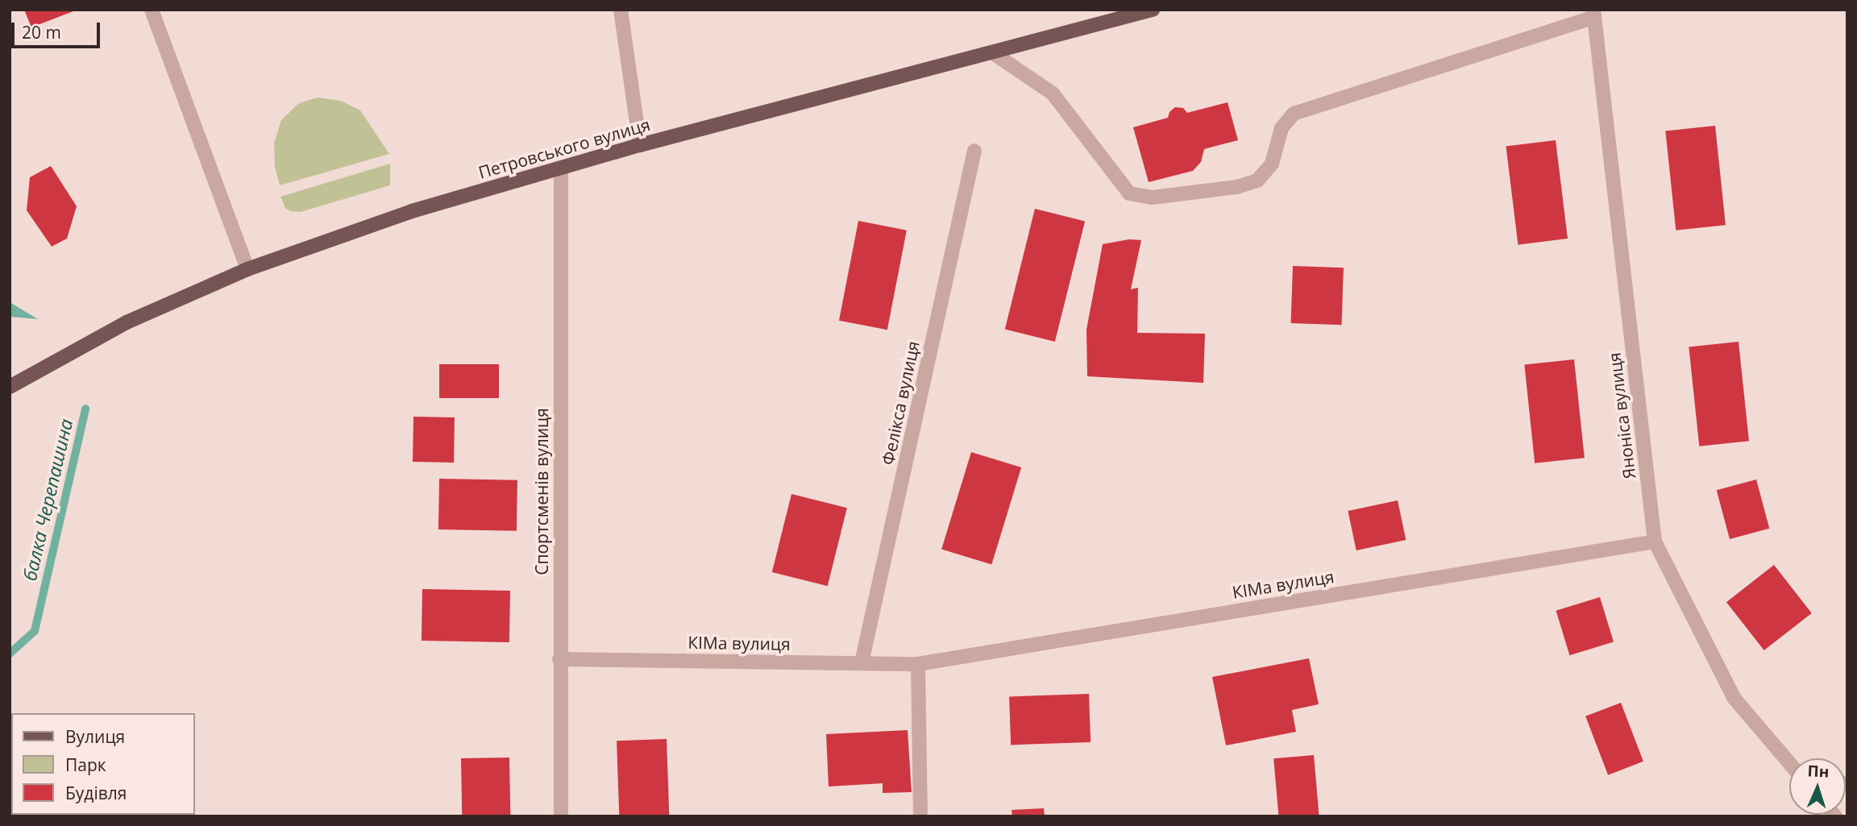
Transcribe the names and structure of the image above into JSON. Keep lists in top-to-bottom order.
{
  "streets": {
    "main road": ["Петровського вулиця"],
    "street": [
      "Фелікса вулиця",
      "Яноніса вулиця",
      "Спортсменів вулиця",
      "КІМа вулиця"
    ]
  },
  "crossings": [
    ["Петровського вулиця", "Спортсменів вулиця"],
    ["Фелікса вулиця", "КІМа вулиця"],
    ["Яноніса вулиця", "КІМа вулиця"],
    ["Спортсменів вулиця", "КІМа вулиця"]
  ],
  "water": ["балка Черепашина"],
  "legend": ["Вулиця", "Парк", "Будівля"],
  "scale_bar": "20 m",
  "north": "top"
}
